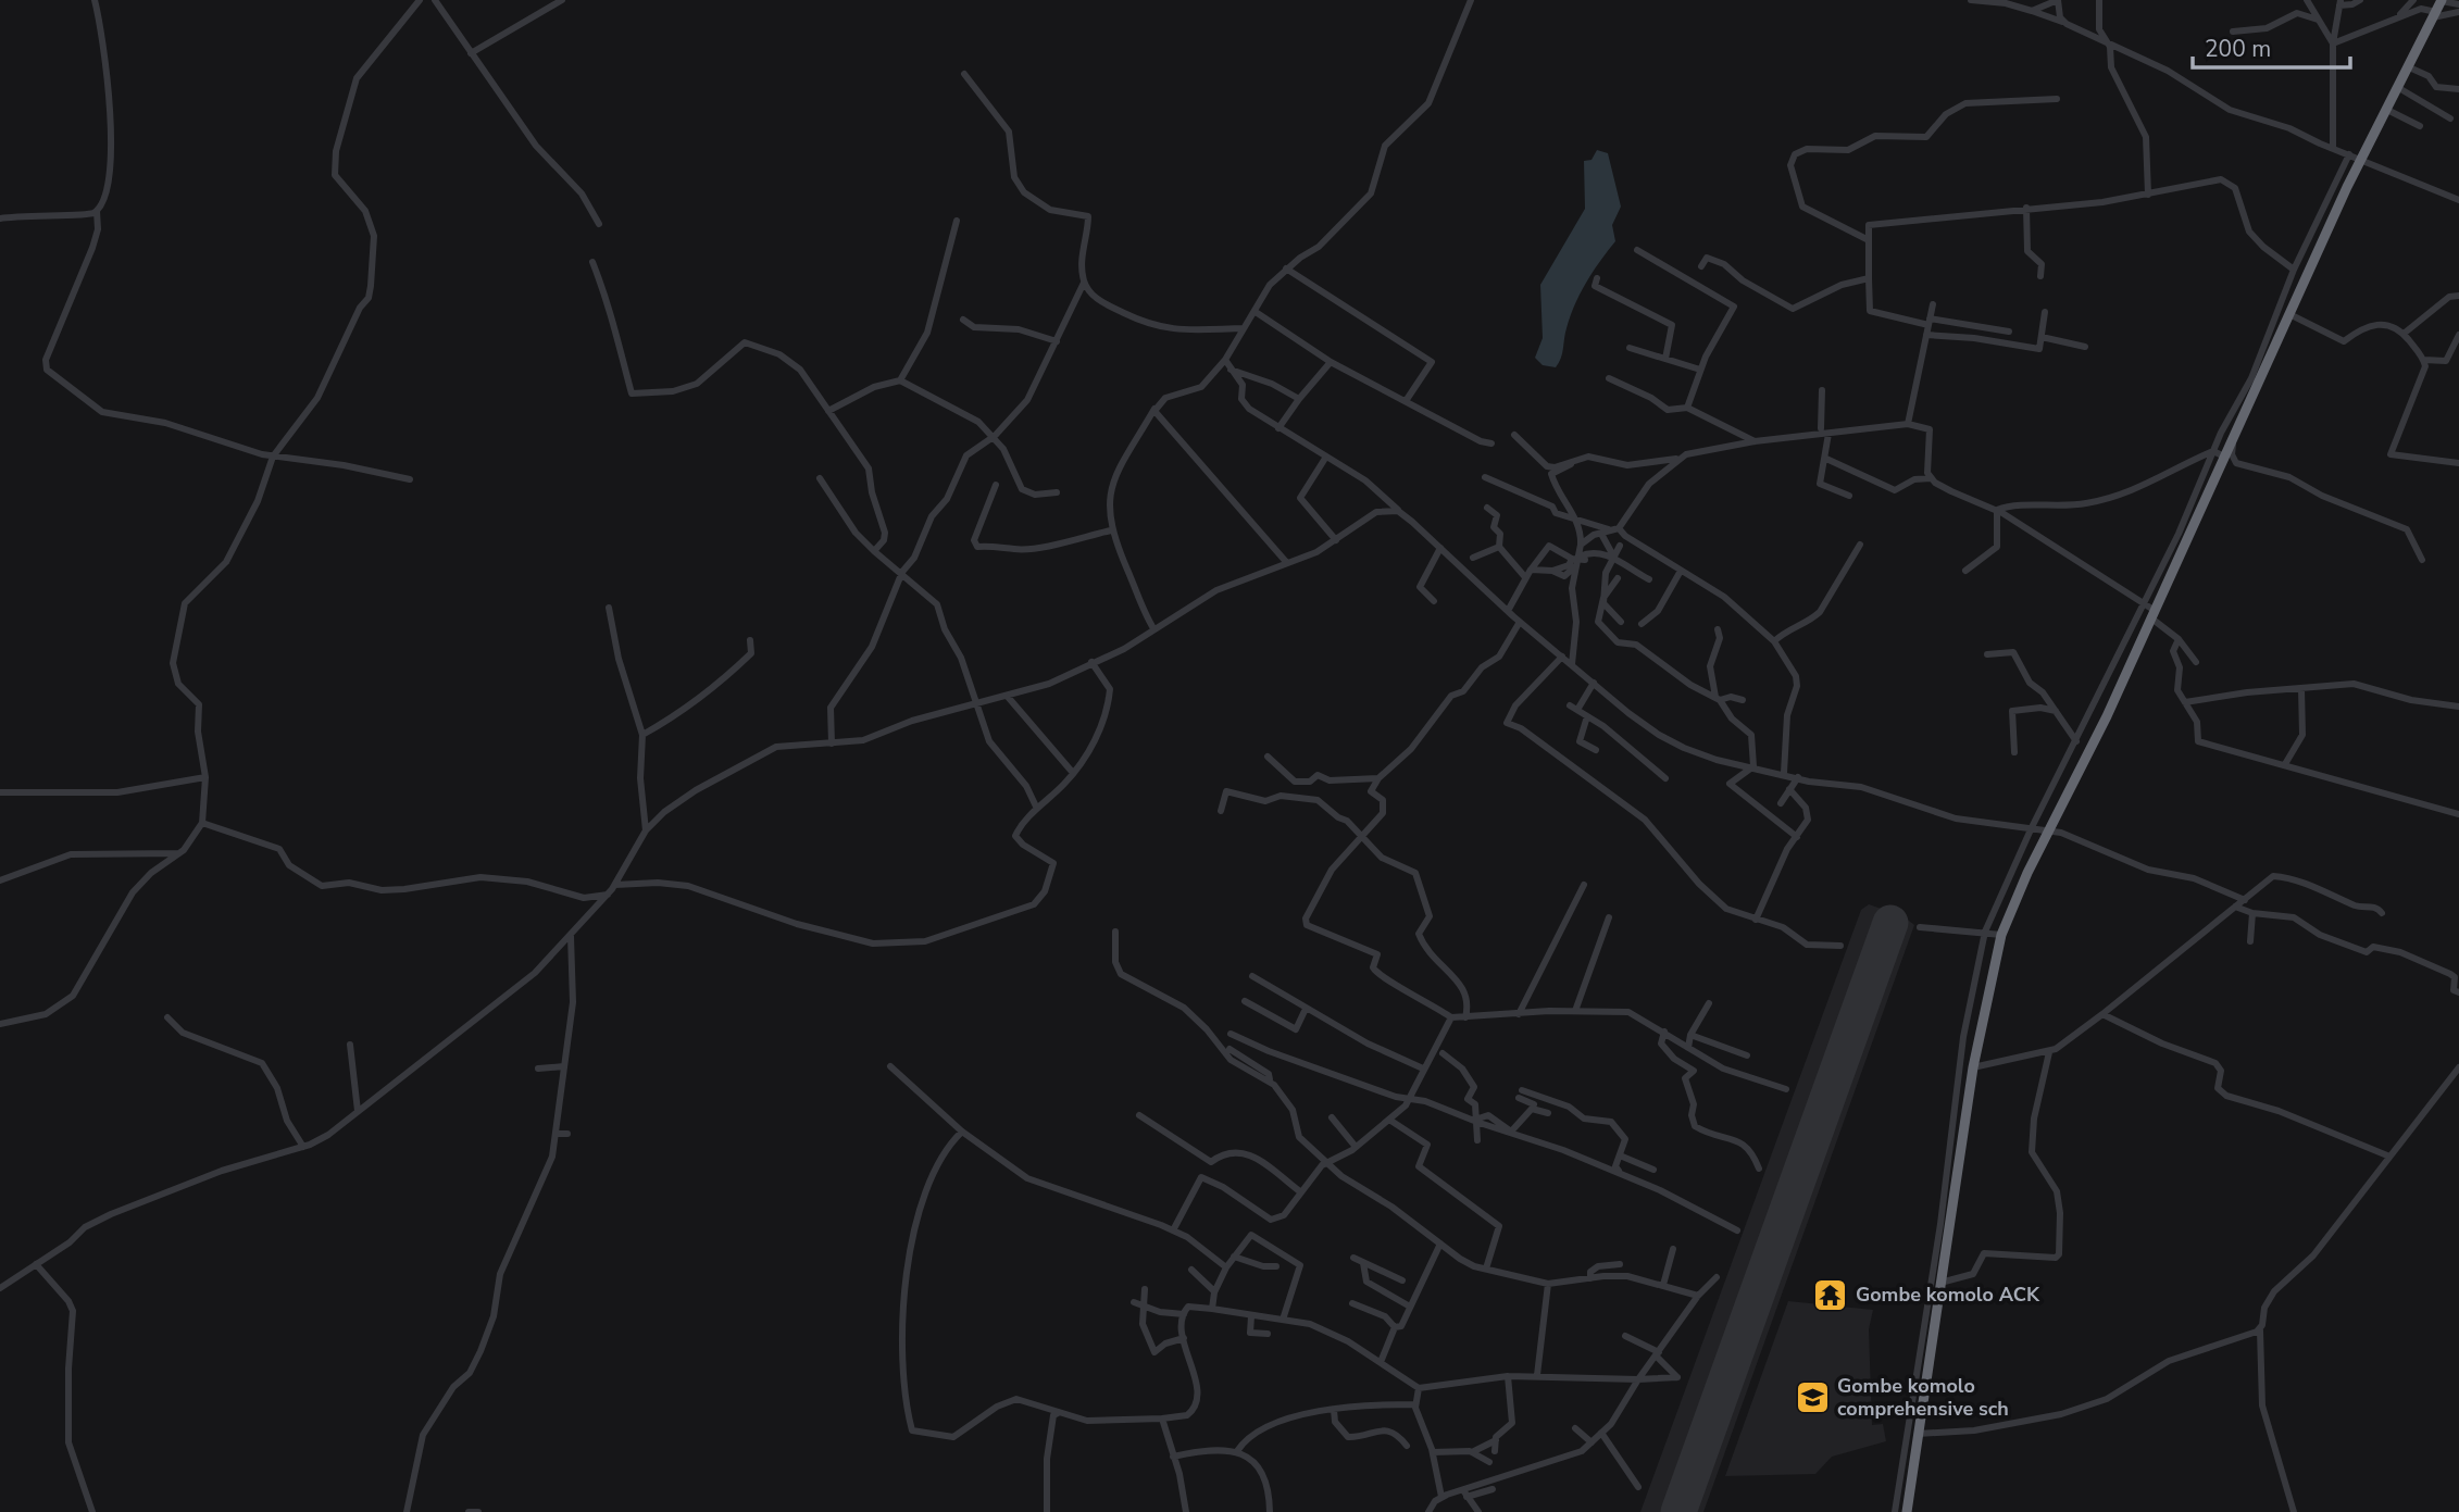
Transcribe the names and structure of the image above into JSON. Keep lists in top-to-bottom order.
{
  "places": {
    "temple": ["Gombe komolo ACK"],
    "school or university": ["Gombe komolo comprehensive sch"]
  },
  "scale_bar": "200 m"
}
